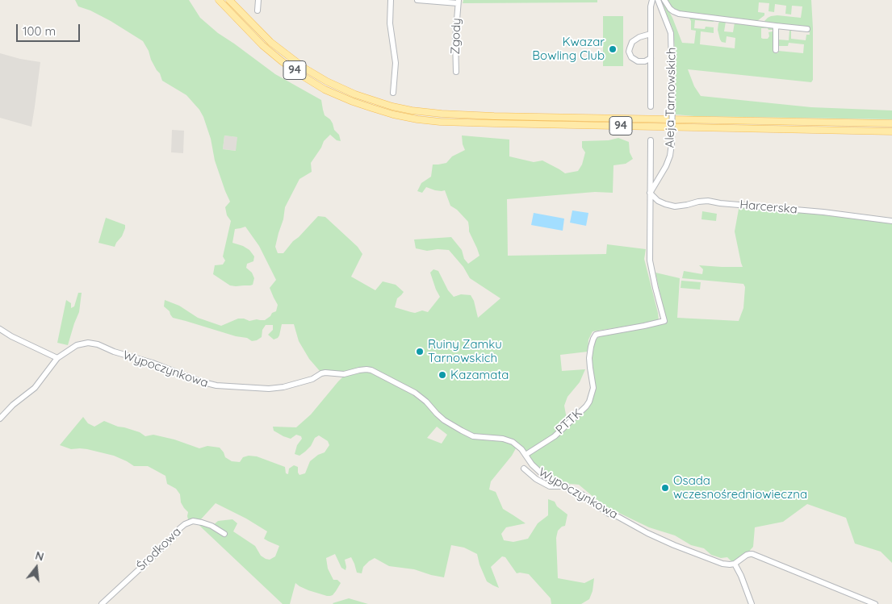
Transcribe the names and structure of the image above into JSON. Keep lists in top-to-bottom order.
{
  "streets": {
    "main road": ["94"],
    "street": [
      "Zgody",
      "Aleja Tarnowskich",
      "Harcerska",
      "Wypoczynkowa",
      "PTTK",
      "Środkowa"
    ]
  },
  "crossings": [
    ["Aleja Tarnowskich", "Harcerska"],
    ["Aleja Tarnowskich", "PTTK"],
    ["Wypoczynkowa", "PTTK"]
  ],
  "places": [
    "Kwazar Bowling Club",
    "Ruiny Zamku Tarnowskich",
    "Kazamata",
    "Osada wczesnośredniowieczna"
  ],
  "scale_bar": "100 m",
  "north": "top"
}
